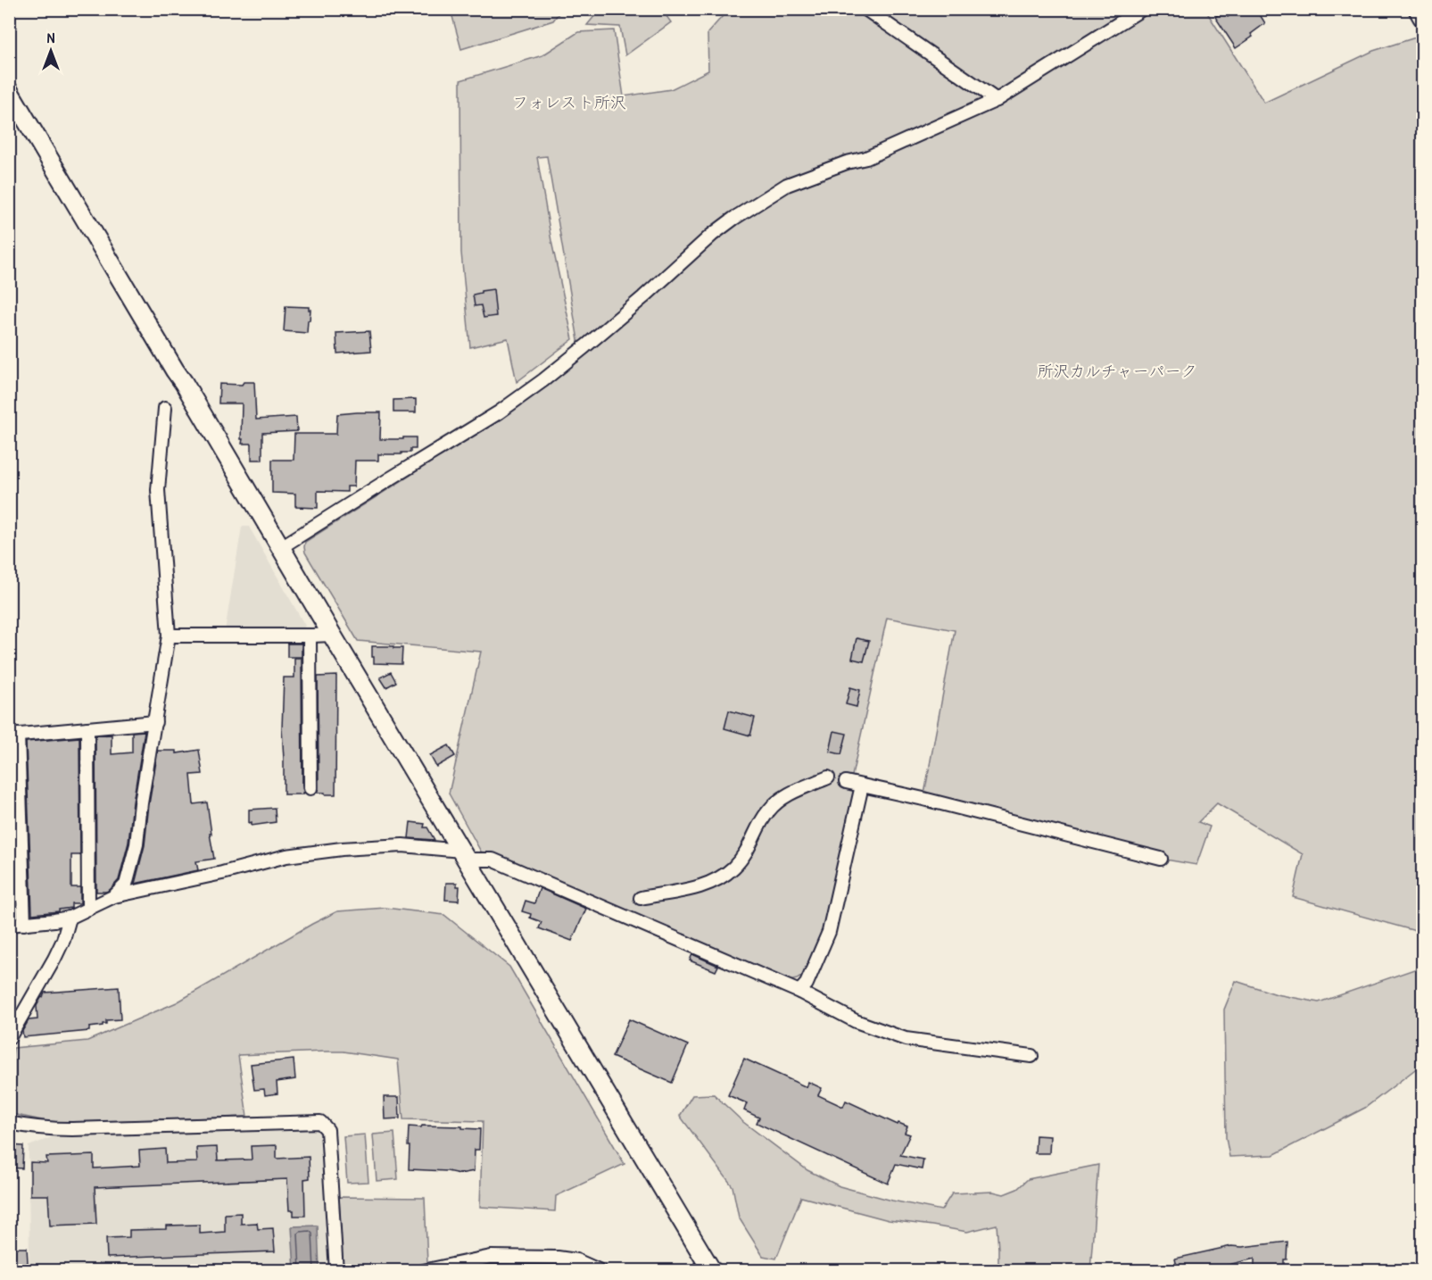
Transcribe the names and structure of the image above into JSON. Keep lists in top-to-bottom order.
{
  "parks": ["フォレスト所沢", "所沢カルチャーパーク"],
  "north": "top"
}
